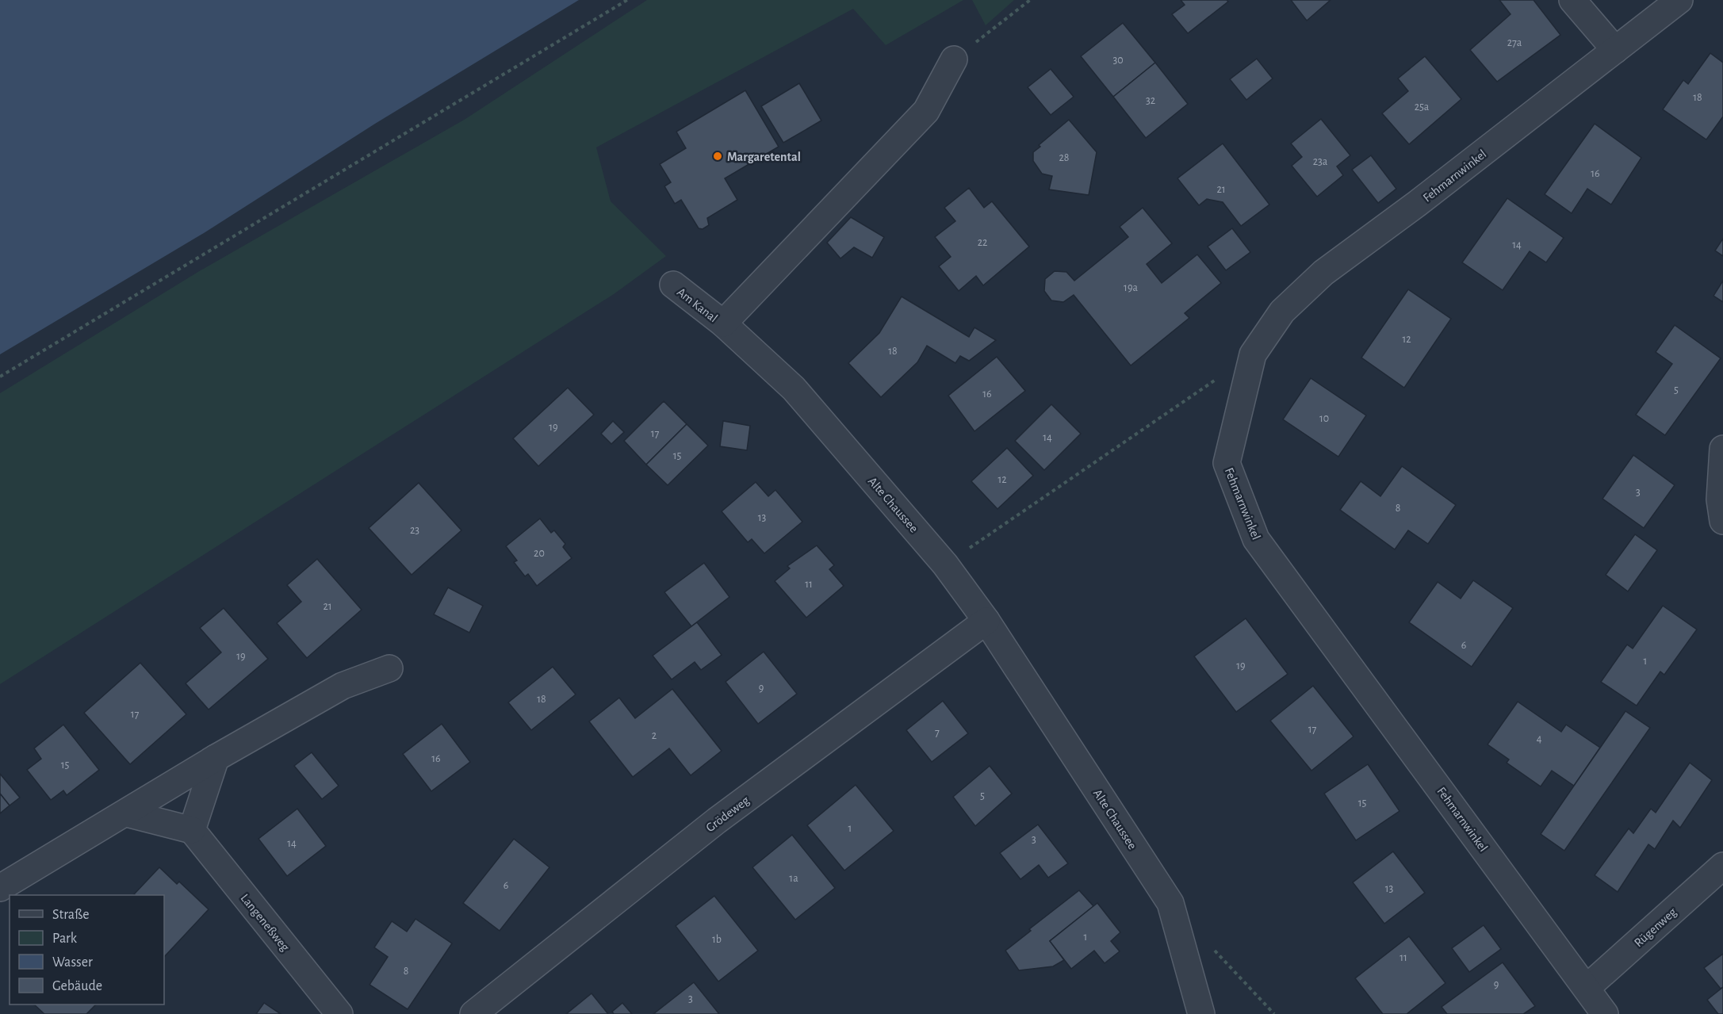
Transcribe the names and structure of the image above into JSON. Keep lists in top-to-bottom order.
{
  "streets": {
    "street": [
      "Fehmarnwinkel",
      "Am Kanal",
      "Alte Chaussee",
      "Grödeweg",
      "Langeneßweg",
      "Rügenweg"
    ]
  },
  "crossings": [
    ["Fehmarnwinkel", "Rügenweg"],
    ["Am Kanal", "Alte Chaussee"],
    ["Alte Chaussee", "Grödeweg"]
  ],
  "places": ["Margaretental"],
  "house_numbers": [
    "27a",
    "30",
    "18",
    "32",
    "25a",
    "28",
    "23a",
    "16",
    "21",
    "22",
    "14",
    "19a",
    "12",
    "18",
    "5",
    "16",
    "10",
    "19",
    "17",
    "14",
    "15",
    "12",
    "3",
    "8",
    "13",
    "23",
    "20",
    "11",
    "21",
    "6",
    "19",
    "1",
    "19",
    "9",
    "18",
    "17",
    "17",
    "7",
    "2",
    "4",
    "16",
    "15",
    "5",
    "15",
    "1",
    "3",
    "14",
    "1a",
    "6",
    "13",
    "1",
    "1b",
    "11",
    "8",
    "9",
    "3"
  ],
  "legend": [
    "Straße",
    "Park",
    "Wasser",
    "Gebäude"
  ]
}
